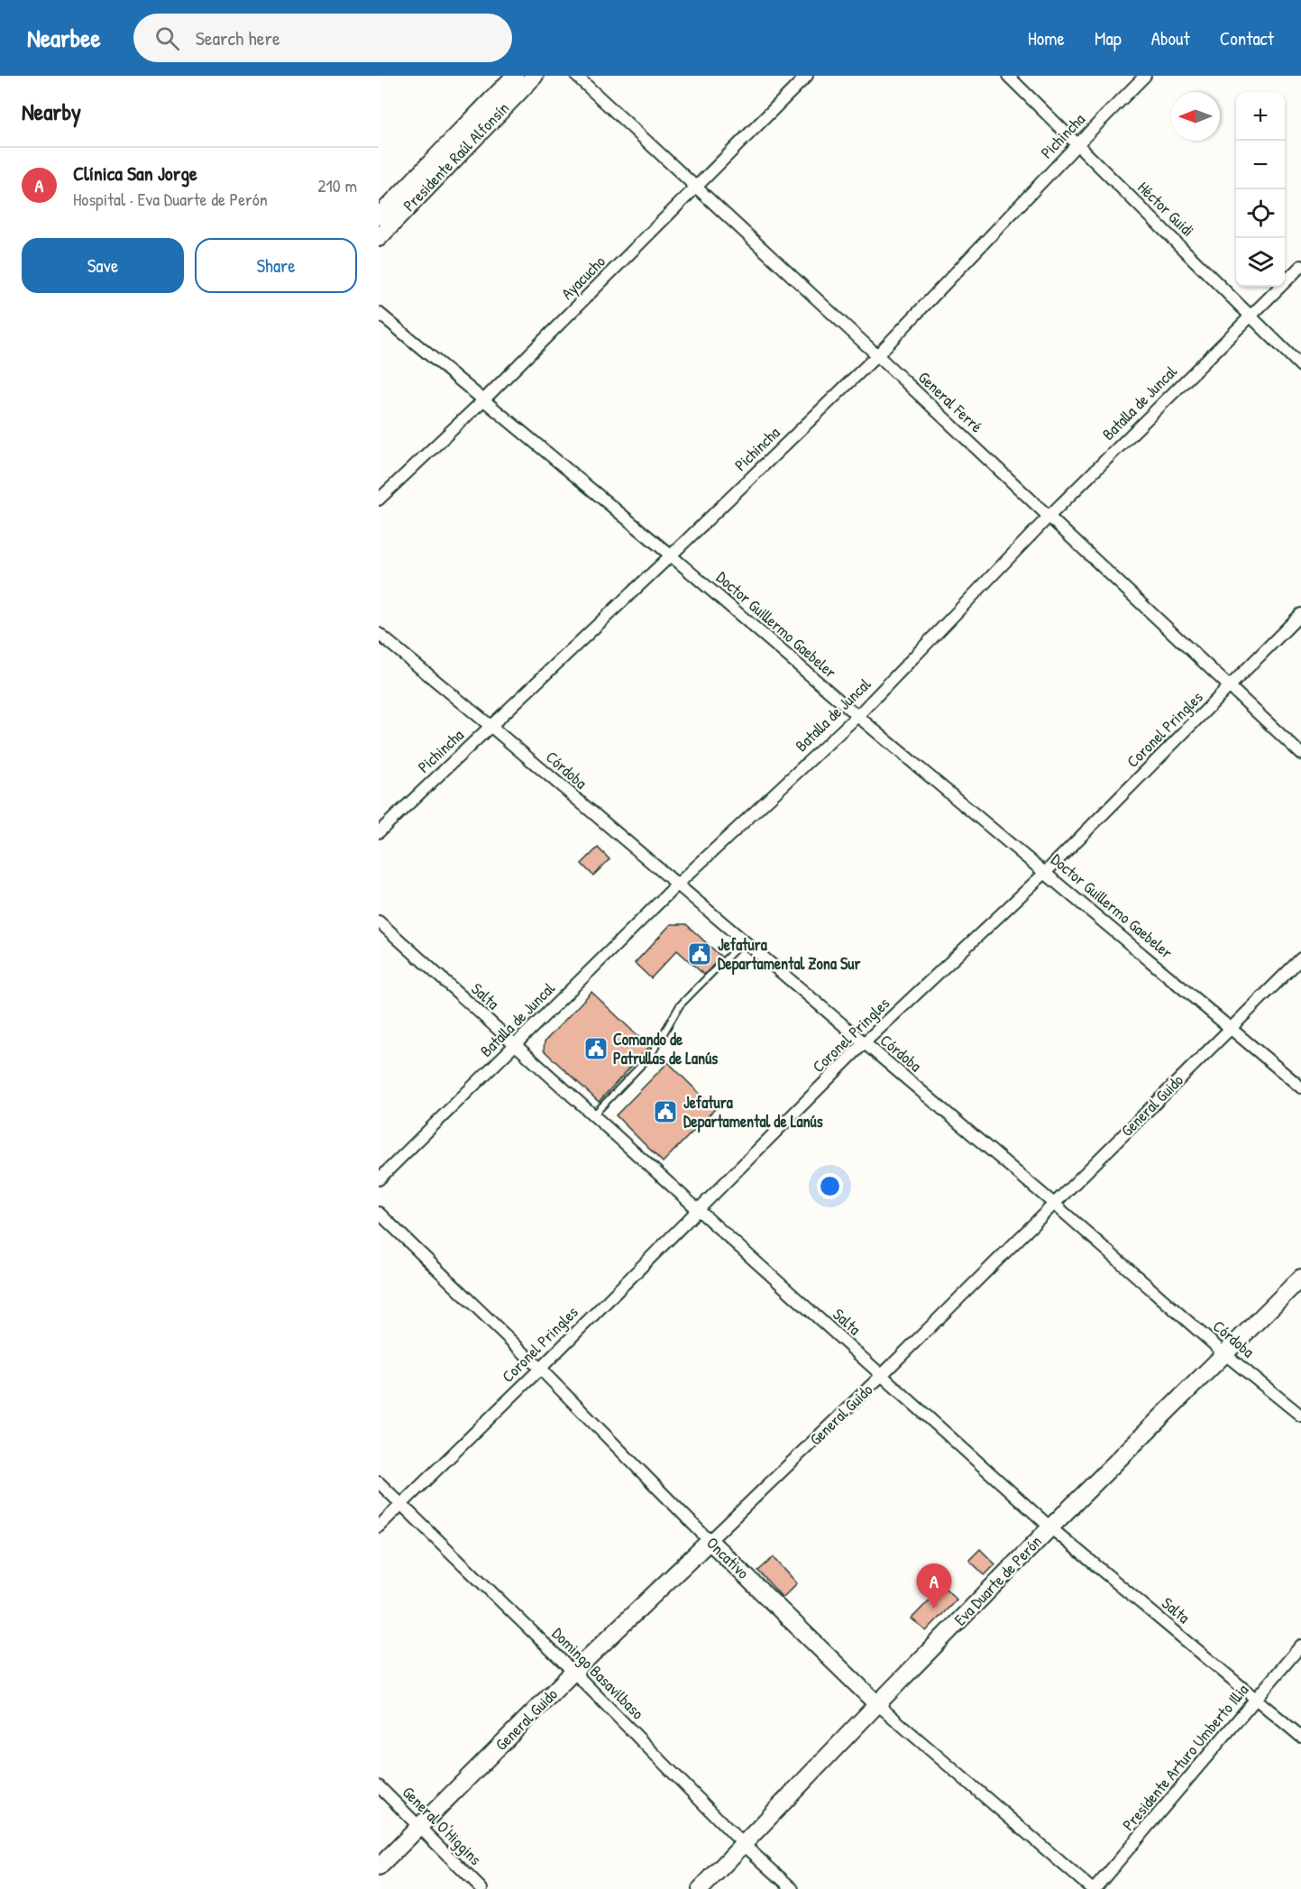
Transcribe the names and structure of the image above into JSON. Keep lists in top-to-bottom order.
{
  "streets": {
    "main road": [
      "Presidente Raúl Alfonsín",
      "General Guido",
      "Oncativo",
      "Eva Duarte de Perón"
    ],
    "street": [
      "Pichincha",
      "Héctor Guidi",
      "Ayacucho",
      "General Ferré",
      "Batalla de Juncal",
      "Doctor Guillermo Gaebeler",
      "Coronel Pringles",
      "Córdoba",
      "Salta",
      "Domingo Basavilbaso",
      "Presidente Arturo Umberto Illia",
      "General O'Higgins"
    ]
  },
  "crossings": [
    ["Pichincha", "Héctor Guidi"],
    ["Pichincha", "General Ferré"],
    ["Pichincha", "Doctor Guillermo Gaebeler"],
    ["Pichincha", "Córdoba"],
    ["Héctor Guidi", "Batalla de Juncal"],
    ["Ayacucho", "General Ferré"],
    ["Ayacucho", "Doctor Guillermo Gaebeler"],
    ["General Ferré", "Batalla de Juncal"],
    ["General Ferré", "Coronel Pringles"],
    ["Batalla de Juncal", "Doctor Guillermo Gaebeler"],
    ["Batalla de Juncal", "Córdoba"],
    ["Batalla de Juncal", "Salta"],
    ["Doctor Guillermo Gaebeler", "Coronel Pringles"],
    ["Doctor Guillermo Gaebeler", "General Guido"],
    ["Coronel Pringles", "Córdoba"],
    ["Coronel Pringles", "Salta"],
    ["Coronel Pringles", "Oncativo"],
    ["Coronel Pringles", "Domingo Basavilbaso"],
    ["Córdoba", "General Guido"],
    ["Córdoba", "Eva Duarte de Perón"],
    ["Salta", "General Guido"],
    ["Salta", "Eva Duarte de Perón"],
    ["Salta", "Presidente Arturo Umberto Illia"],
    ["General Guido", "Oncativo"],
    ["General Guido", "Domingo Basavilbaso"],
    ["General Guido", "General O'Higgins"],
    ["Oncativo", "Eva Duarte de Perón"],
    ["Oncativo", "Presidente Arturo Umberto Illia"],
    ["Eva Duarte de Perón", "Domingo Basavilbaso"]
  ],
  "places": {
    "public building": ["Jefatura Departamental Zona Sur", "Comando de Patrullas de Lanús", "Jefatura Departamental de Lanús"]
  },
  "north": "left",
  "page": {
    "header": "Nearbee",
    "search": "Search here",
    "nav": [
      "Home",
      "Map",
      "About",
      "Contact"
    ],
    "heading": "Nearby",
    "map_buttons": ["+", "−"],
    "list": [
      {
        "mark": "A",
        "name": "Clínica San Jorge",
        "note": "Hospital · Eva Duarte de Perón",
        "value": "210 m"
      }
    ],
    "buttons": ["Save", "Share"],
    "pins": "A"
  }
}
